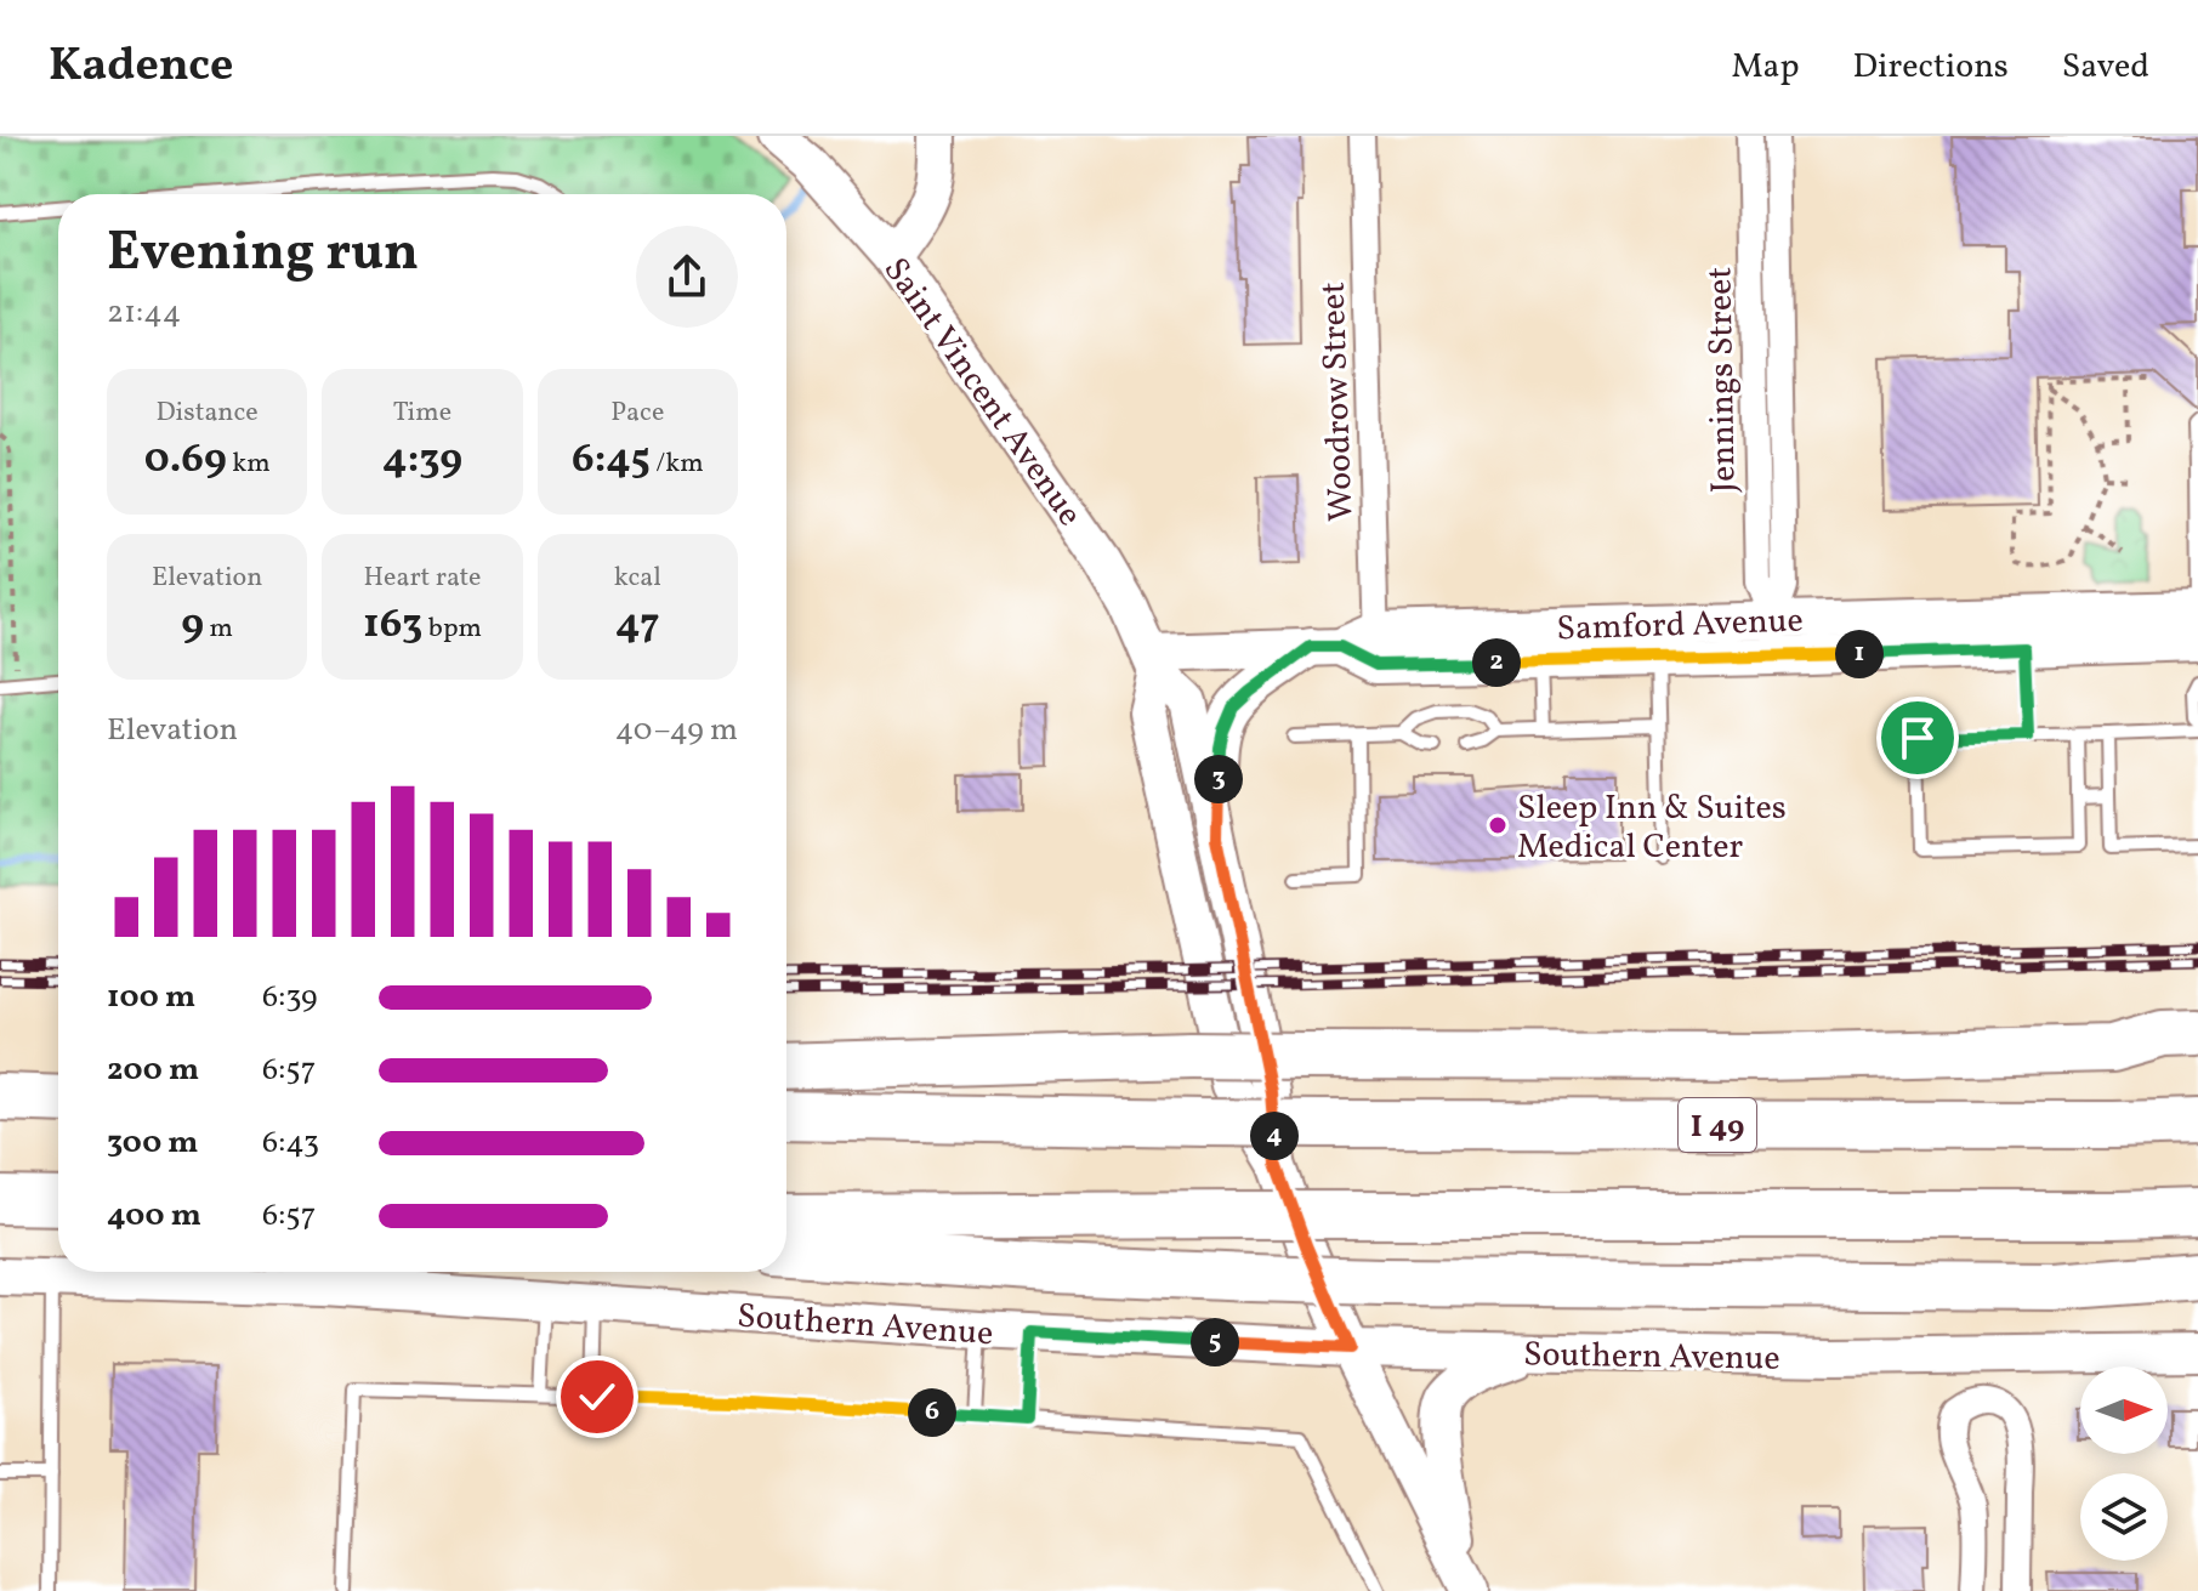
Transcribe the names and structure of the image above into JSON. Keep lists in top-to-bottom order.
{
  "streets": {
    "highway": ["I 49"],
    "street": [
      "Jennings Street",
      "Saint Vincent Avenue",
      "Woodrow Street",
      "Samford Avenue",
      "Southern Avenue"
    ]
  },
  "crossings": [
    ["Jennings Street", "Samford Avenue"],
    ["Saint Vincent Avenue", "Samford Avenue"],
    ["Saint Vincent Avenue", "Southern Avenue"],
    ["Woodrow Street", "Samford Avenue"]
  ],
  "places": ["Sleep Inn & Suites Medical Center"],
  "north": "right",
  "page": {
    "header": "Kadence",
    "nav": ["Map", "Directions", "Saved"],
    "heading": ["Evening run", "21:44"],
    "stats": [
      ["Distance", "0.69 km"],
      ["Time", "4:39"],
      ["Pace", "6:45 /km"],
      ["Elevation", "9 m"],
      ["Heart rate", "163 bpm"],
      ["kcal", "47"]
    ],
    "pins": [
      "1",
      "2",
      "3",
      "4",
      "5",
      "6"
    ],
    "chart": ["Elevation", "40–49 m"],
    "list": [
      {
        "name": "100 m",
        "note": "6:39"
      },
      {
        "name": "200 m",
        "note": "6:57"
      },
      {
        "name": "300 m",
        "note": "6:43"
      },
      {
        "name": "400 m",
        "note": "6:57"
      }
    ]
  }
}
